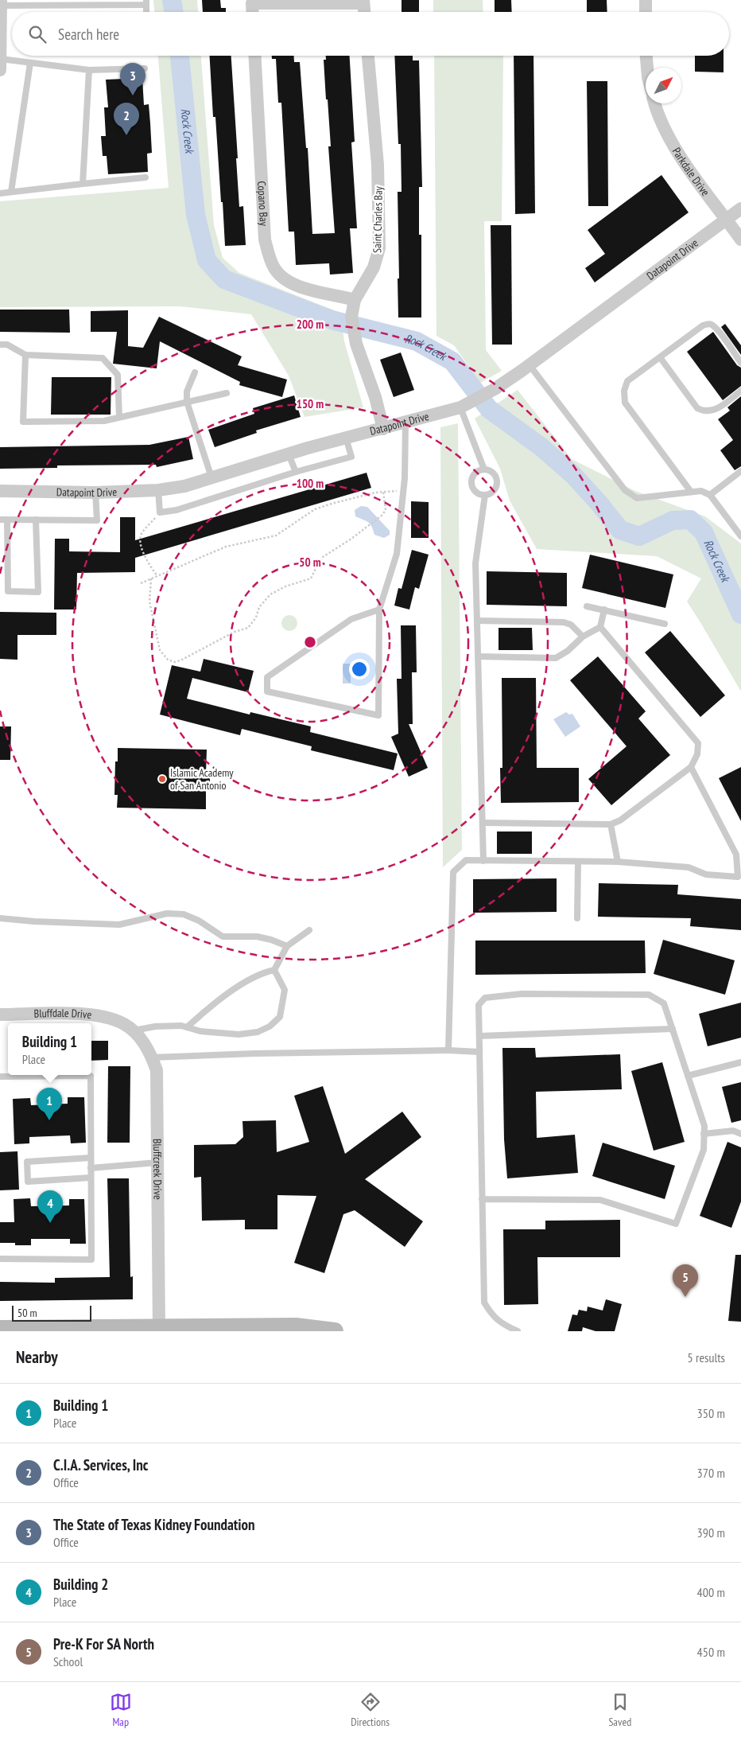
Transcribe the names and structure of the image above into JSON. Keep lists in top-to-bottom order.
{
  "streets": {
    "street": [
      "Parkdale Drive",
      "Copano Bay",
      "Saint Charles Bay",
      "Datapoint Drive",
      "Bluffdale Drive",
      "Bluffcreek Drive"
    ]
  },
  "crossings": [
    ["Parkdale Drive", "Datapoint Drive"],
    ["Copano Bay", "Saint Charles Bay"],
    ["Saint Charles Bay", "Datapoint Drive"],
    ["Bluffdale Drive", "Bluffcreek Drive"]
  ],
  "water": ["Rock Creek"],
  "places": ["Islamic Academy of San Antonio"],
  "scale_bar": "50 m",
  "north": "top right",
  "page": {
    "search": "Search here",
    "pins": [
      "3",
      "2",
      "1",
      "4",
      "5"
    ],
    "popup": ["Building 1", "Place"],
    "scale": "50 m",
    "heading": ["Nearby", "5 results"],
    "list": [
      {
        "mark": "1",
        "name": "Building 1",
        "note": "Place",
        "value": "350 m"
      },
      {
        "mark": "2",
        "name": "C.I.A. Services, Inc",
        "note": "Office",
        "value": "370 m"
      },
      {
        "mark": "3",
        "name": "The State of Texas Kidney Foundation",
        "note": "Office",
        "value": "390 m"
      },
      {
        "mark": "4",
        "name": "Building 2",
        "note": "Place",
        "value": "400 m"
      },
      {
        "mark": "5",
        "name": "Pre-K For SA North",
        "note": "School",
        "value": "450 m"
      }
    ],
    "nav": ["Map", "Directions", "Saved"]
  },
  "rings": [
    "200 m",
    "150 m",
    "100 m",
    "50 m"
  ]
}
